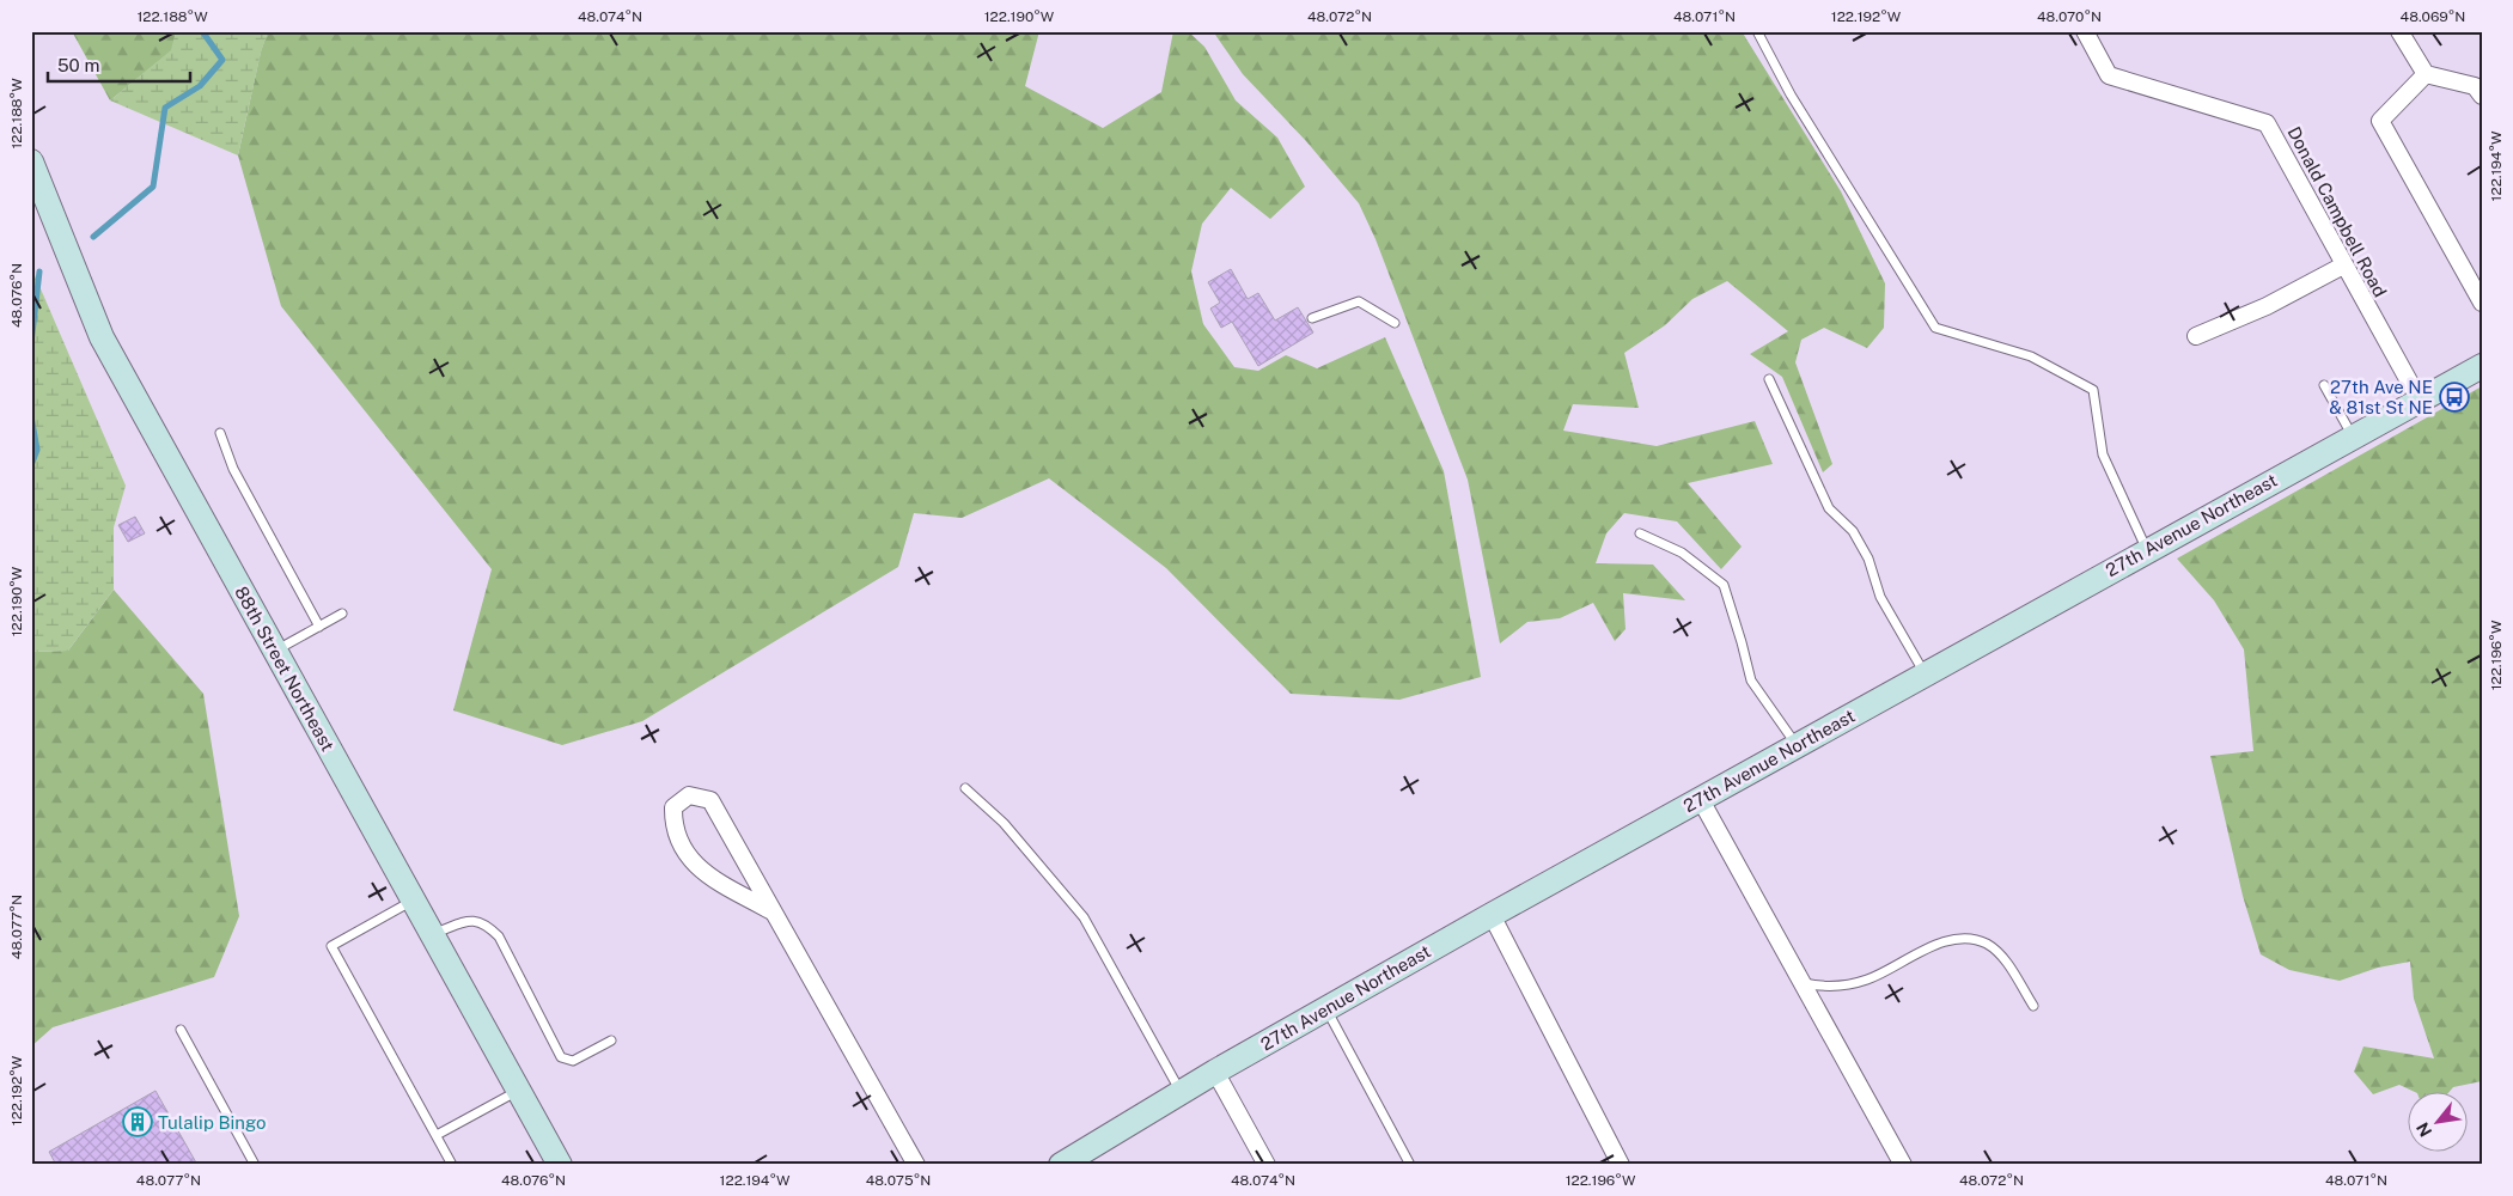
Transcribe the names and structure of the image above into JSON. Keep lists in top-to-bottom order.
{
  "streets": {
    "street": ["Donald Campbell Road", "27th Avenue Northeast", "88th Street Northeast"]
  },
  "crossings": [
    ["Donald Campbell Road", "27th Avenue Northeast"]
  ],
  "places": {
    "bus stop": ["27th Ave NE & 81st St NE"],
    "building": ["Tulalip Bingo"]
  },
  "scale_bar": "50 m",
  "north": "bottom left",
  "coordinates": [
    "122.188°W",
    "48.074°N",
    "122.190°W",
    "48.072°N",
    "48.071°N",
    "122.192°W",
    "48.070°N",
    "48.069°N",
    "122.194°W",
    "48.076°N",
    "122.196°W",
    "48.077°N",
    "48.075°N"
  ]
}
